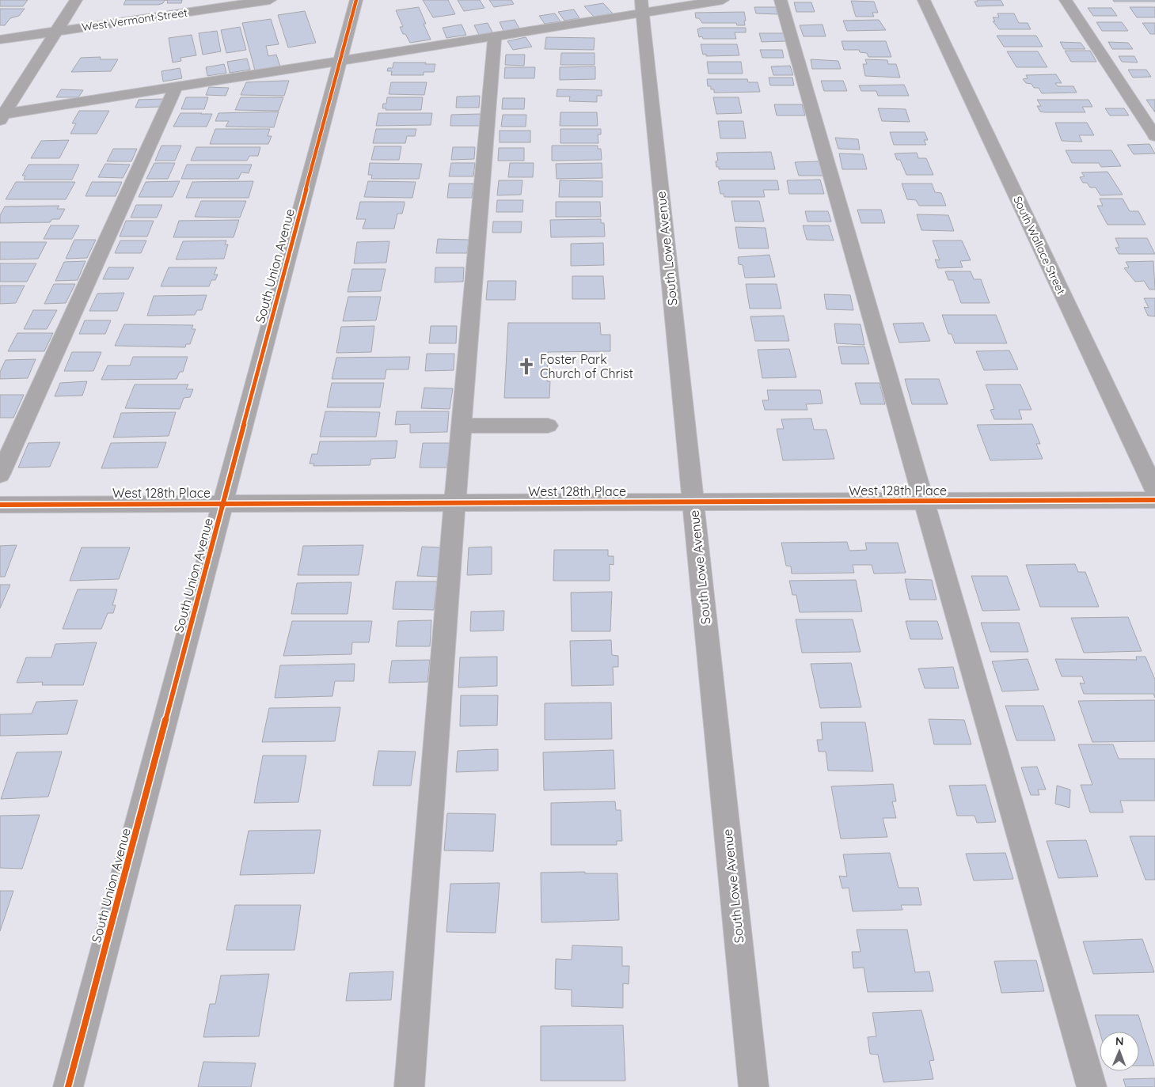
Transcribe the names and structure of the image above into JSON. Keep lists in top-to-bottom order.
{
  "streets": {
    "street": [
      "West Vermont Street",
      "South Wallace Street",
      "South Lowe Avenue",
      "South Union Avenue",
      "West 128th Place"
    ]
  },
  "crossings": [
    ["South Lowe Avenue", "West 128th Place"],
    ["South Union Avenue", "West 128th Place"]
  ],
  "places": {
    "church": ["Foster Park Church of Christ"]
  },
  "north": "top"
}
